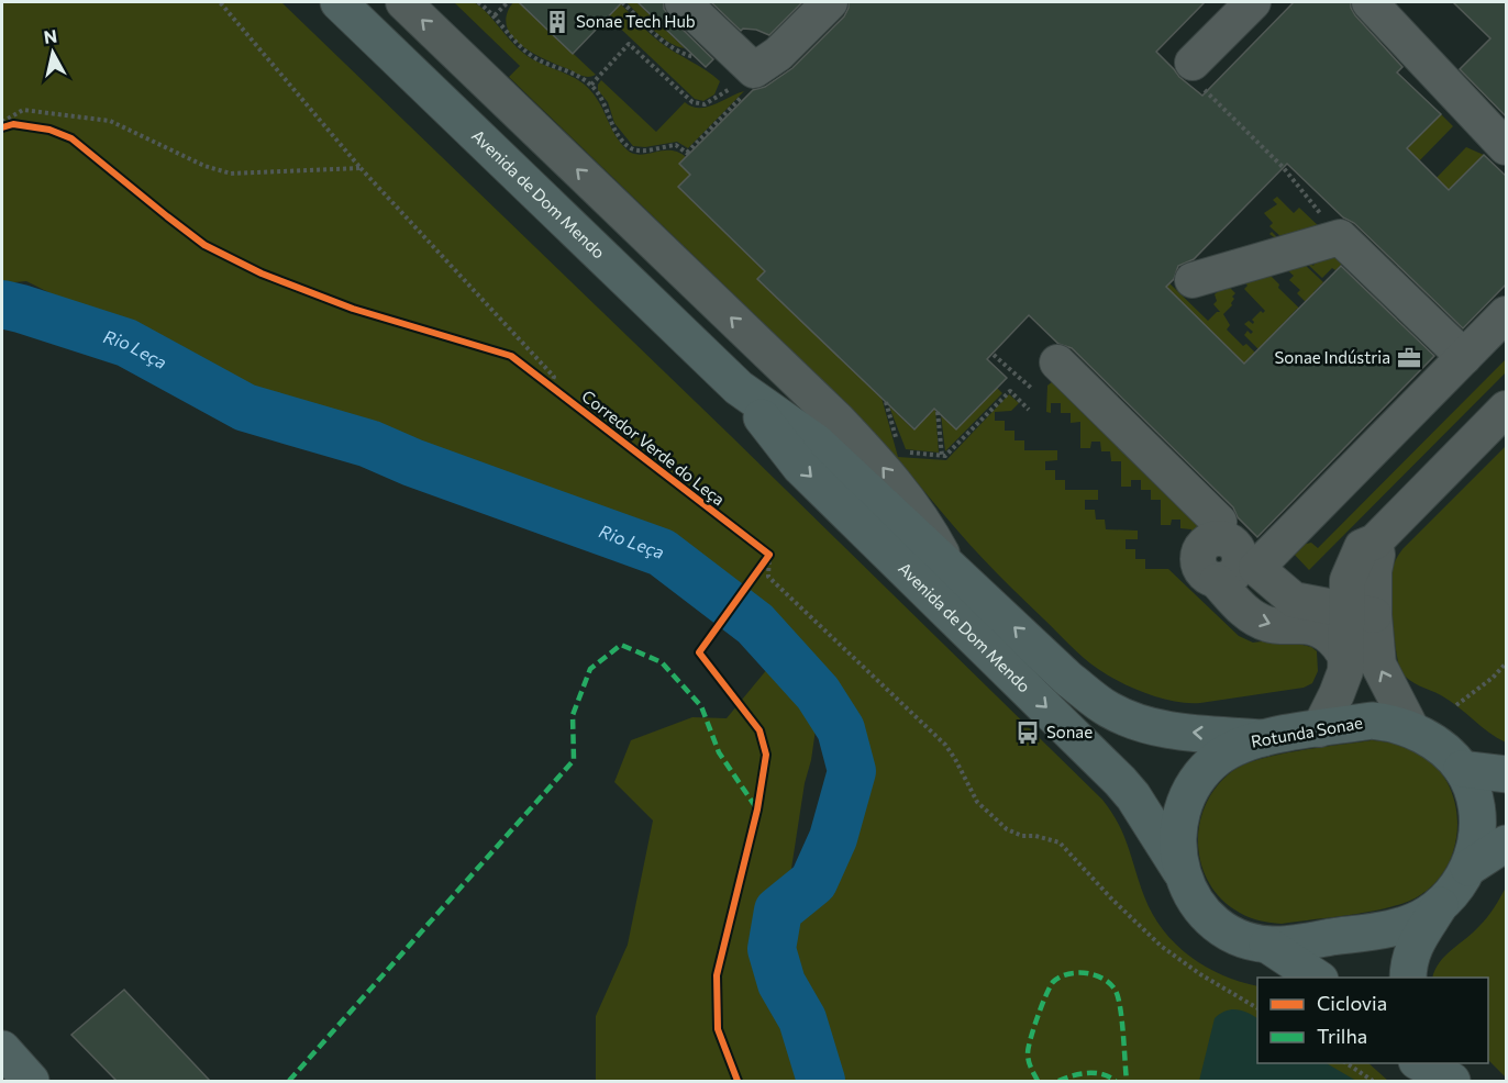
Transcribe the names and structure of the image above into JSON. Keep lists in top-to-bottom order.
{
  "streets": {
    "main road": ["Avenida de Dom Mendo", "Rotunda Sonae"],
    "cycle path": ["Corredor Verde do Leça"]
  },
  "crossings": [
    ["Avenida de Dom Mendo", "Rotunda Sonae"]
  ],
  "water": ["Rio Leça"],
  "places": {
    "building": ["Sonae Tech Hub"],
    "office": ["Sonae Indústria"],
    "bus stop": ["Sonae"]
  },
  "legend": ["Ciclovia", "Trilha"],
  "north": "top"
}
